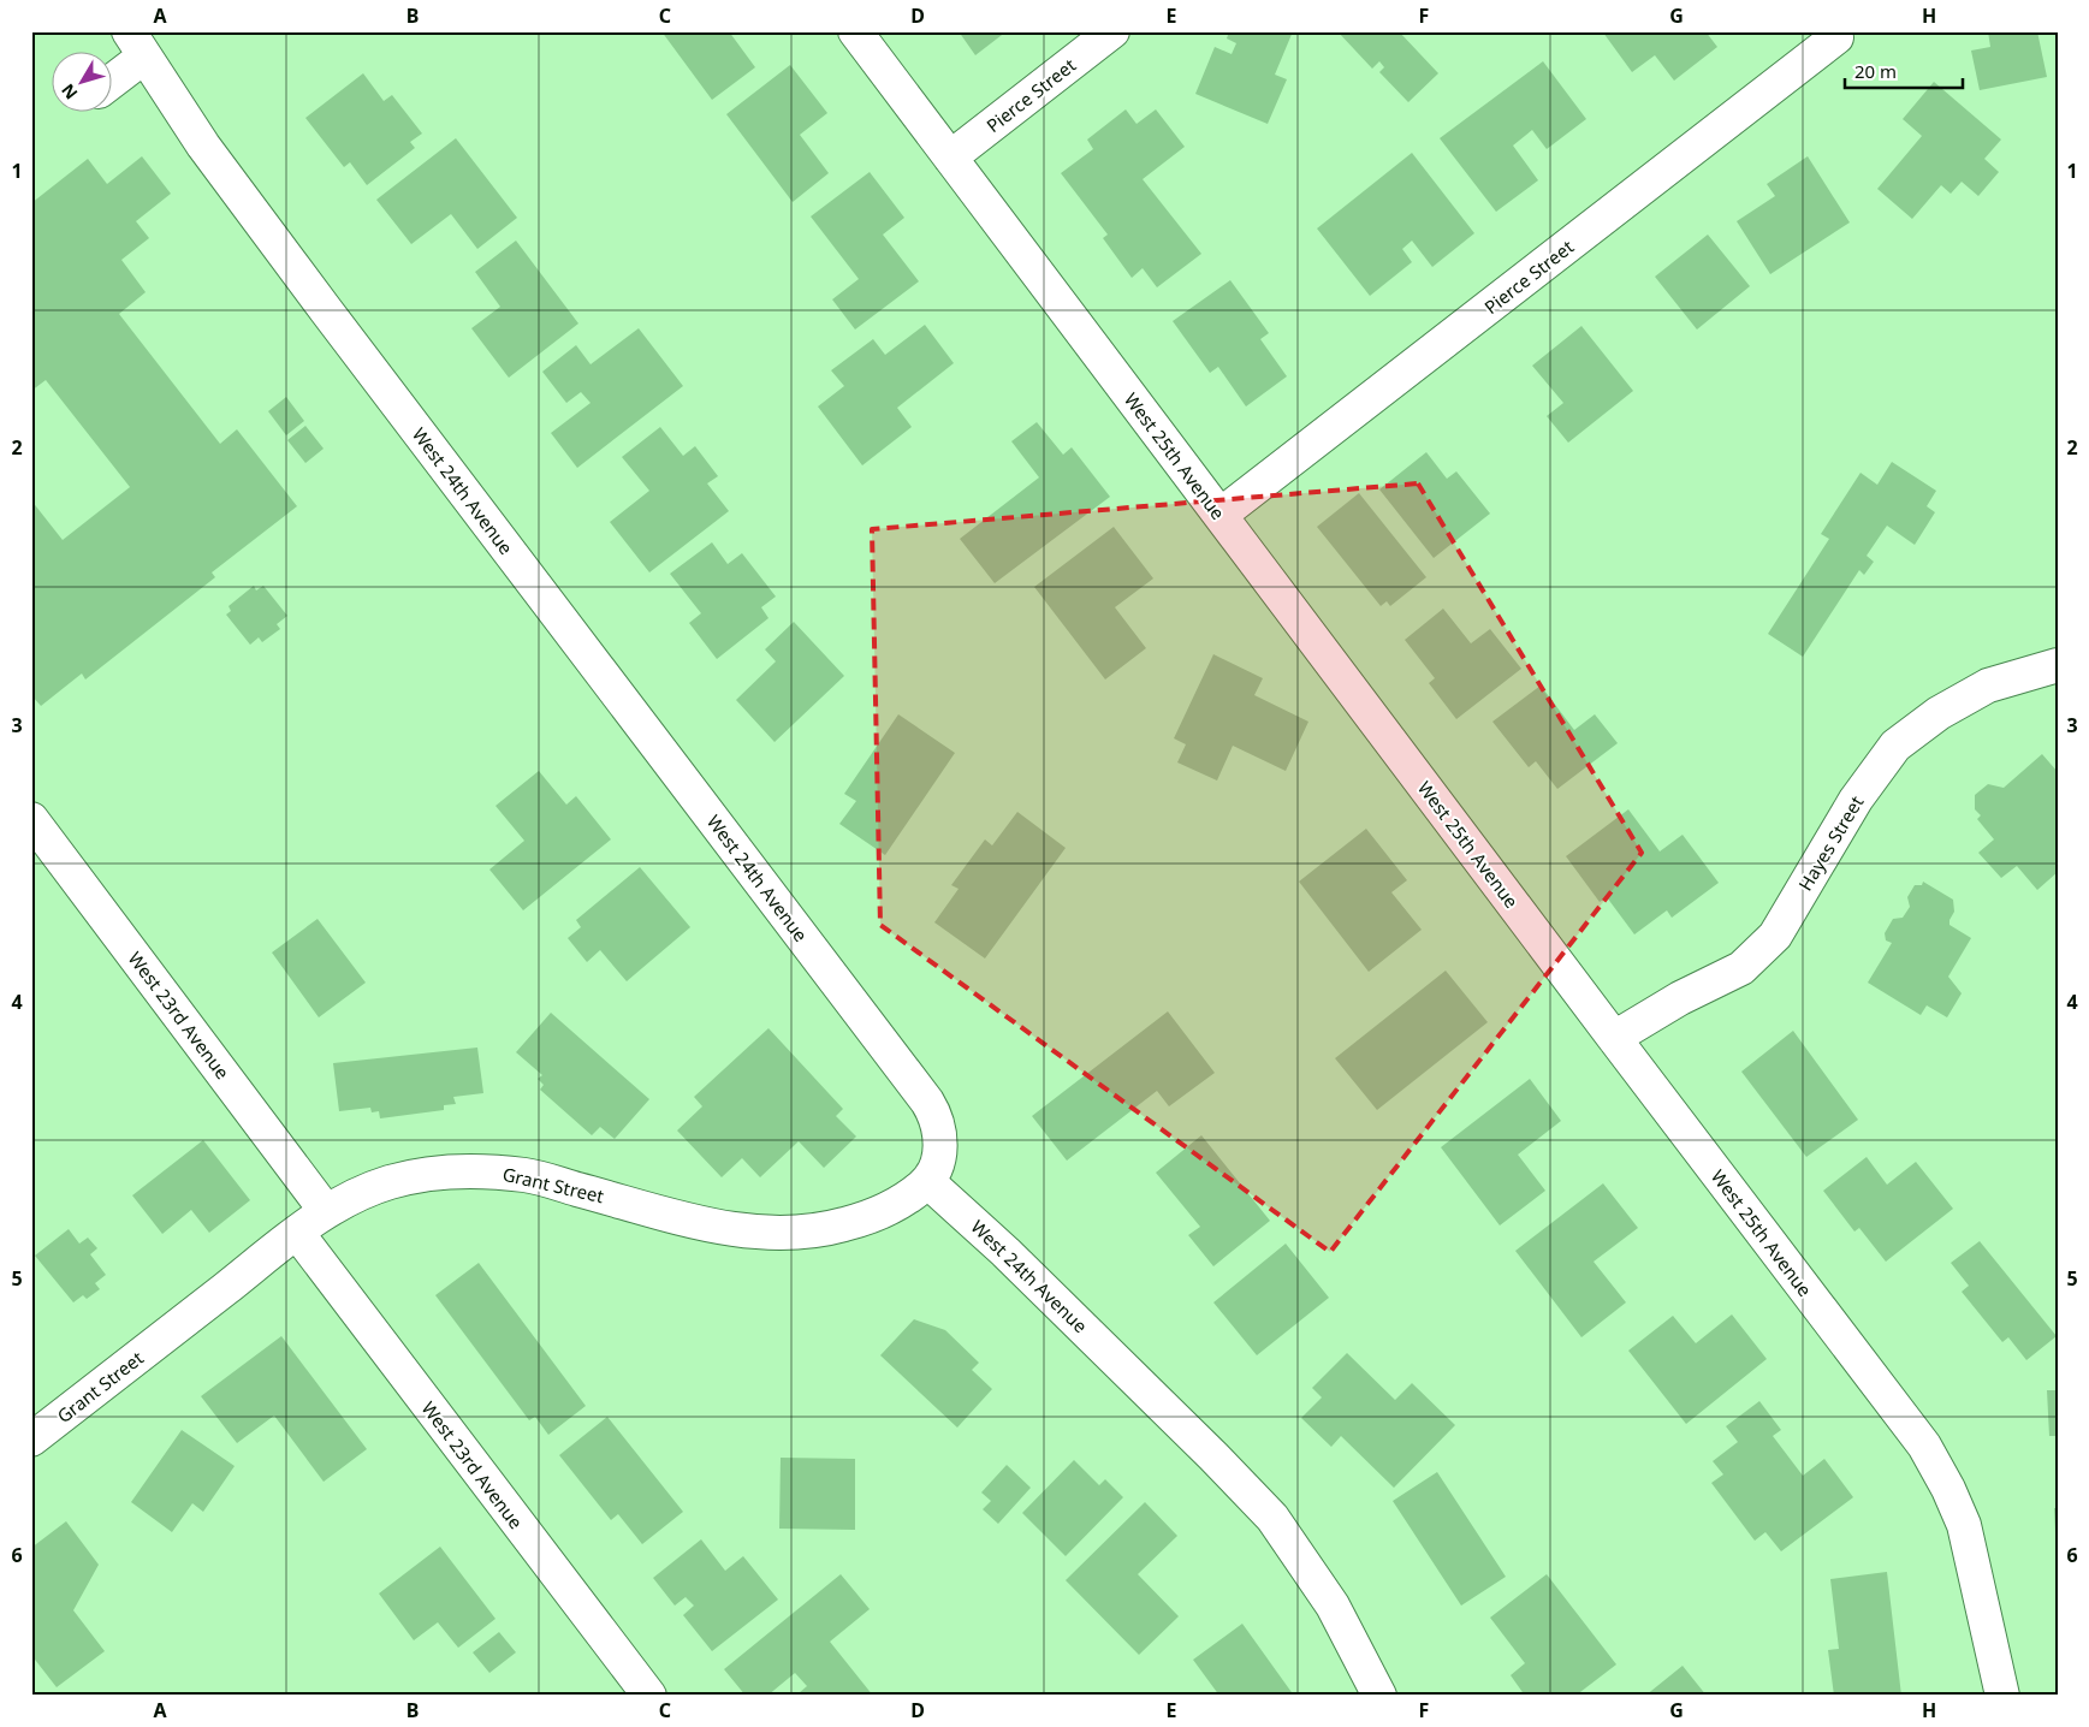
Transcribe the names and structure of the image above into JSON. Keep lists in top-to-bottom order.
{
  "streets": {
    "street": [
      "Pierce Street",
      "West 25th Avenue",
      "West 24th Avenue",
      "Hayes Street",
      "West 23rd Avenue",
      "Grant Street"
    ]
  },
  "crossings": [
    ["Pierce Street", "West 25th Avenue"],
    ["West 25th Avenue", "Hayes Street"],
    ["West 24th Avenue", "Grant Street"],
    ["West 23rd Avenue", "Grant Street"]
  ],
  "scale_bar": "20 m",
  "north": "bottom left",
  "grid": {
    "columns": [
      "A",
      "B",
      "C",
      "D",
      "E",
      "F",
      "G",
      "H"
    ],
    "rows": [
      "1",
      "2",
      "3",
      "4",
      "5",
      "6"
    ]
  }
}
